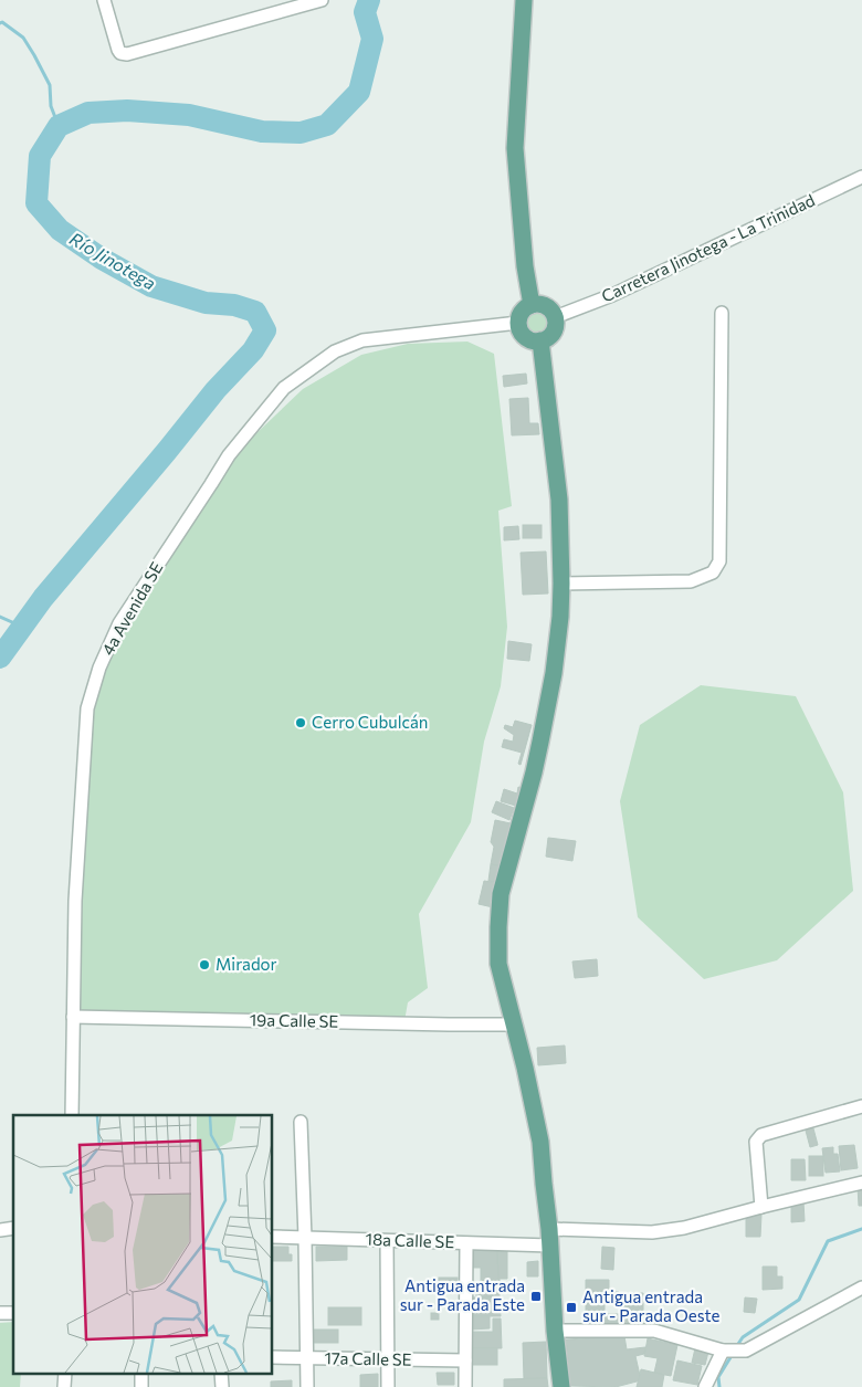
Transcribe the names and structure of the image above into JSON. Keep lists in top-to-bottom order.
{
  "streets": {
    "street": [
      "Carretera Jinotega - La Trinidad",
      "4a Avenida SE",
      "19a Calle SE",
      "18a Calle SE",
      "17a Calle SE"
    ]
  },
  "crossings": [
    ["Carretera Jinotega - La Trinidad", "4a Avenida SE"],
    ["4a Avenida SE", "19a Calle SE"]
  ],
  "water": ["Río Jinotega"],
  "places": {
    "other": ["Cerro Cubulcán", "Mirador"],
    "transit": ["Antigua entrada sur - Parada Este", "Antigua entrada sur - Parada Oeste"]
  }
}
